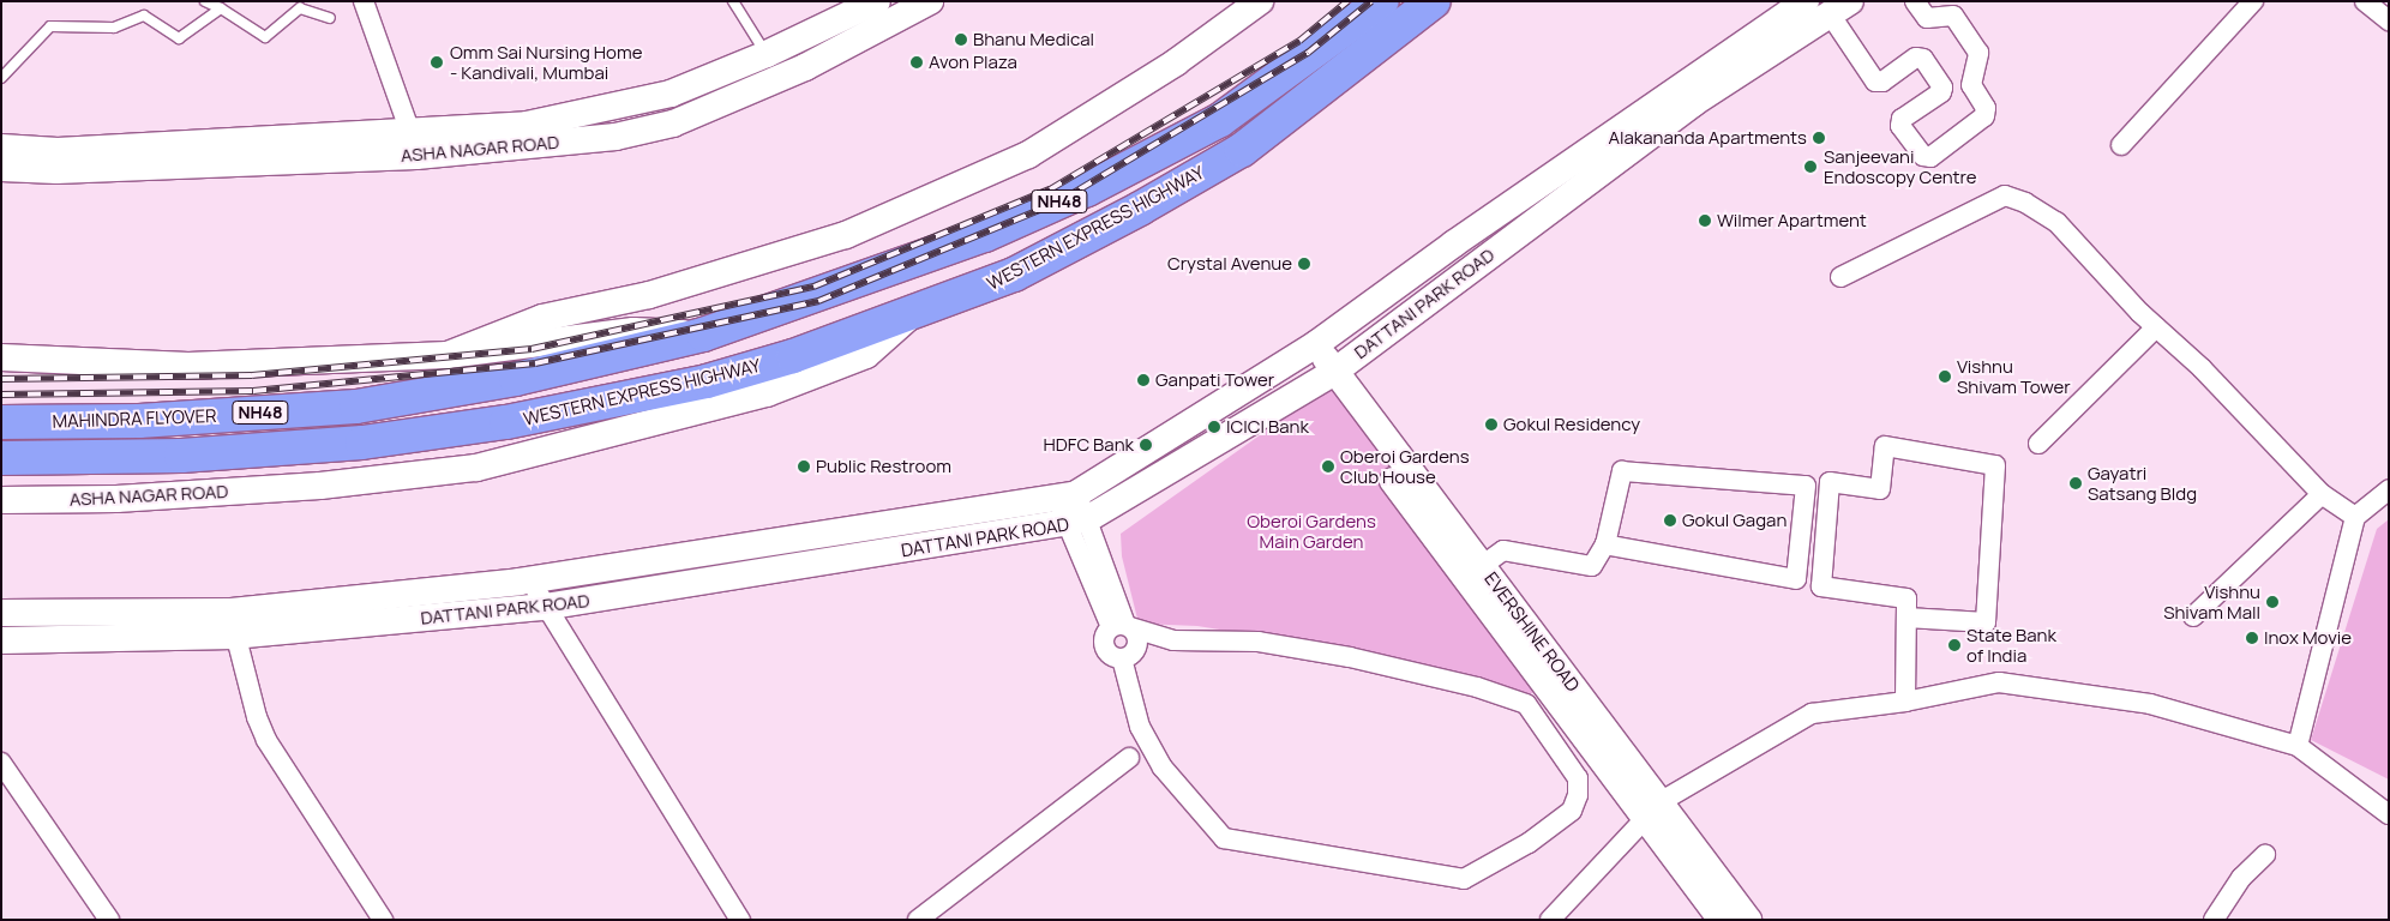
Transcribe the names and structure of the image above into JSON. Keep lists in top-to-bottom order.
{
  "streets": {
    "highway": ["NH48", "WESTERN EXPRESS HIGHWAY", "MAHINDRA FLYOVER"],
    "street": ["ASHA NAGAR ROAD", "DATTANI PARK ROAD", "EVERSHINE ROAD"]
  },
  "crossings": [
    ["ASHA NAGAR ROAD", "WESTERN EXPRESS HIGHWAY"],
    ["WESTERN EXPRESS HIGHWAY", "MAHINDRA FLYOVER"],
    ["DATTANI PARK ROAD", "EVERSHINE ROAD"]
  ],
  "parks": ["Oberoi Gardens Main Garden"],
  "places": [
    "Bhanu Medical",
    "Omm Sai Nursing Home - Kandivali, Mumbai",
    "Avon Plaza",
    "Alakananda Apartments",
    "Sanjeevani Endoscopy Centre",
    "Wilmer Apartment",
    "Crystal Avenue",
    "Vishnu Shivam Tower",
    "Ganpati Tower",
    "Gokul Residency",
    "ICICI Bank",
    "HDFC Bank",
    "Public Restroom",
    "Oberoi Gardens Club House",
    "Gayatri Satsang Bldg",
    "Gokul Gagan",
    "Vishnu Shivam Mall",
    "Inox Movie",
    "State Bank of India"
  ]
}
